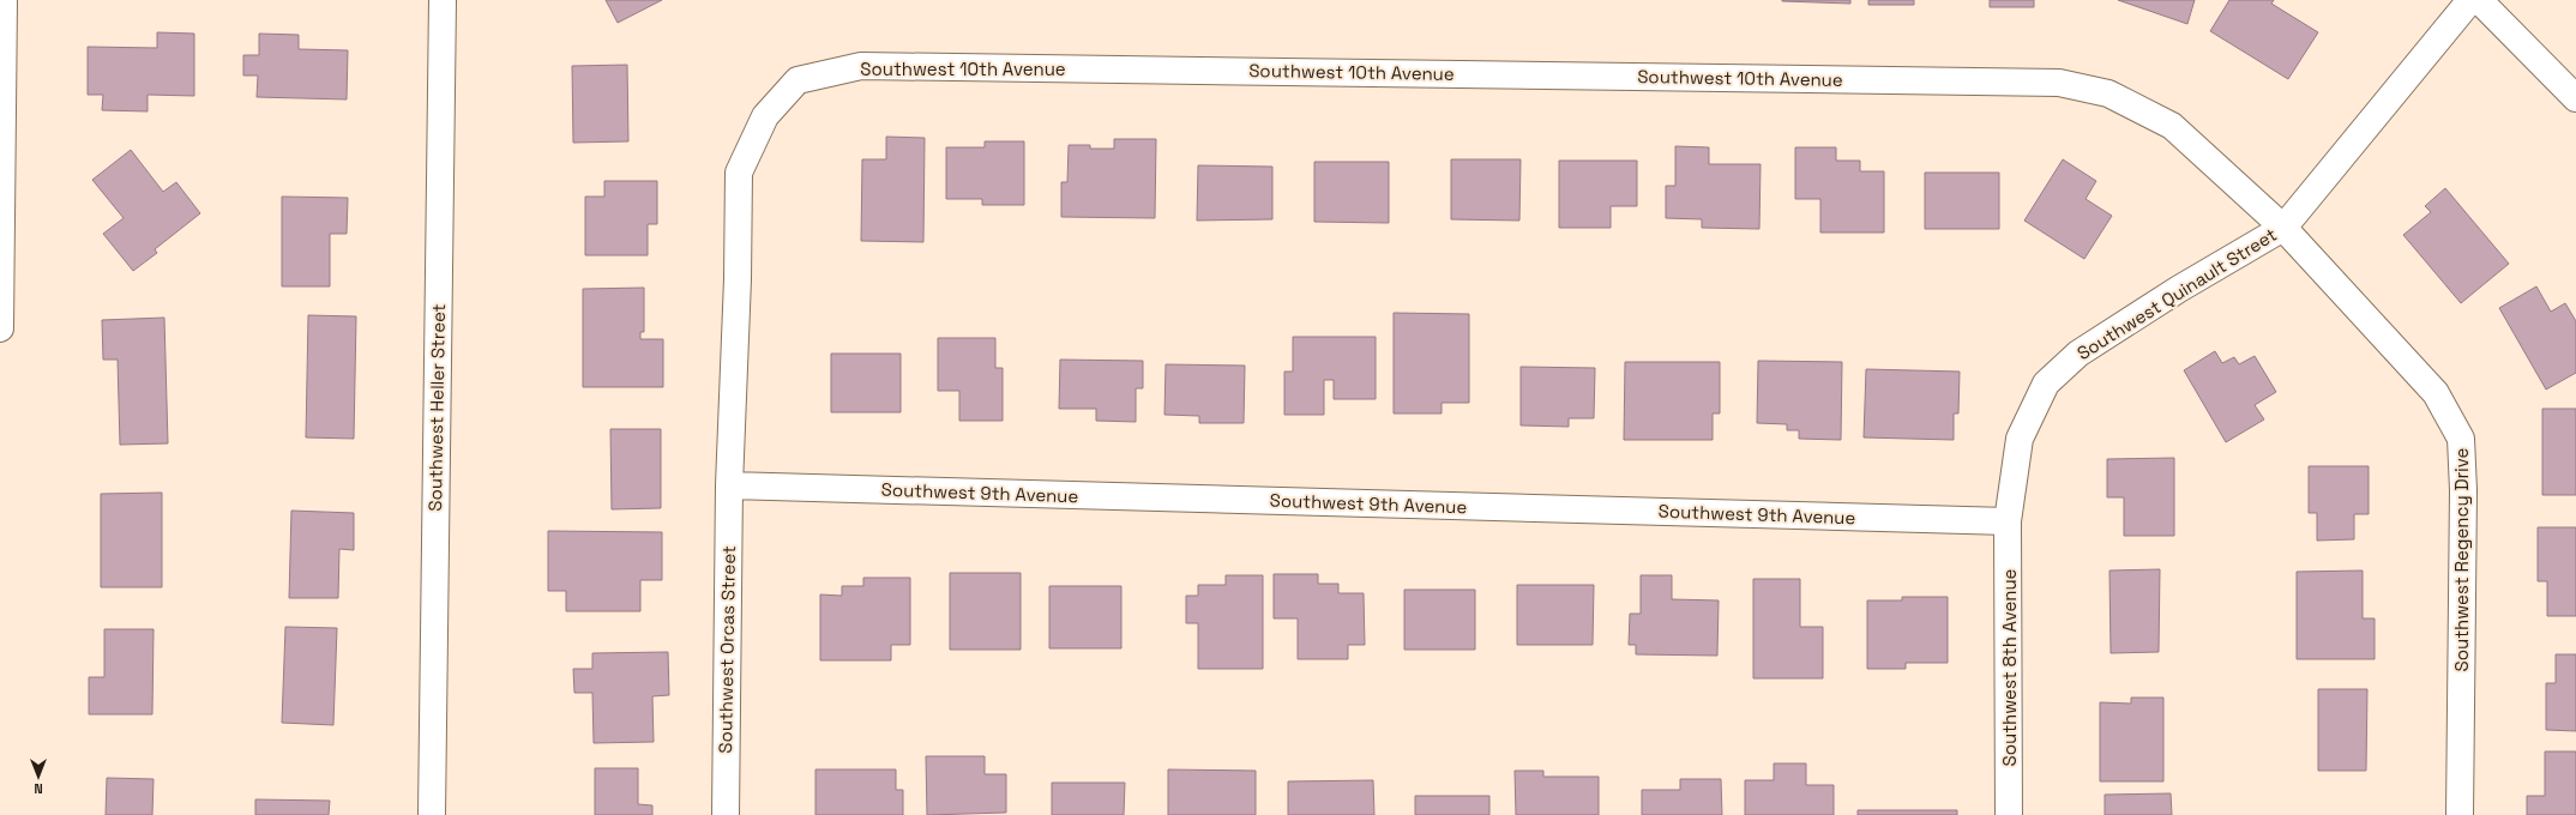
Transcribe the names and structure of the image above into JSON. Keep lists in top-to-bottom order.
{
  "streets": {
    "street": [
      "Southwest 10th Avenue",
      "Southwest Quinault Street",
      "Southwest Heller Street",
      "Southwest 9th Avenue",
      "Southwest Regency Drive",
      "Southwest Orcas Street",
      "Southwest 8th Avenue"
    ]
  },
  "crossings": [
    ["Southwest 10th Avenue", "Southwest Quinault Street"],
    ["Southwest 10th Avenue", "Southwest 9th Avenue"],
    ["Southwest 10th Avenue", "Southwest Regency Drive"],
    ["Southwest 10th Avenue", "Southwest Orcas Street"],
    ["Southwest Quinault Street", "Southwest 9th Avenue"],
    ["Southwest Quinault Street", "Southwest Regency Drive"],
    ["Southwest Quinault Street", "Southwest 8th Avenue"],
    ["Southwest 9th Avenue", "Southwest Orcas Street"],
    ["Southwest 9th Avenue", "Southwest 8th Avenue"]
  ],
  "north": "bottom"
}
